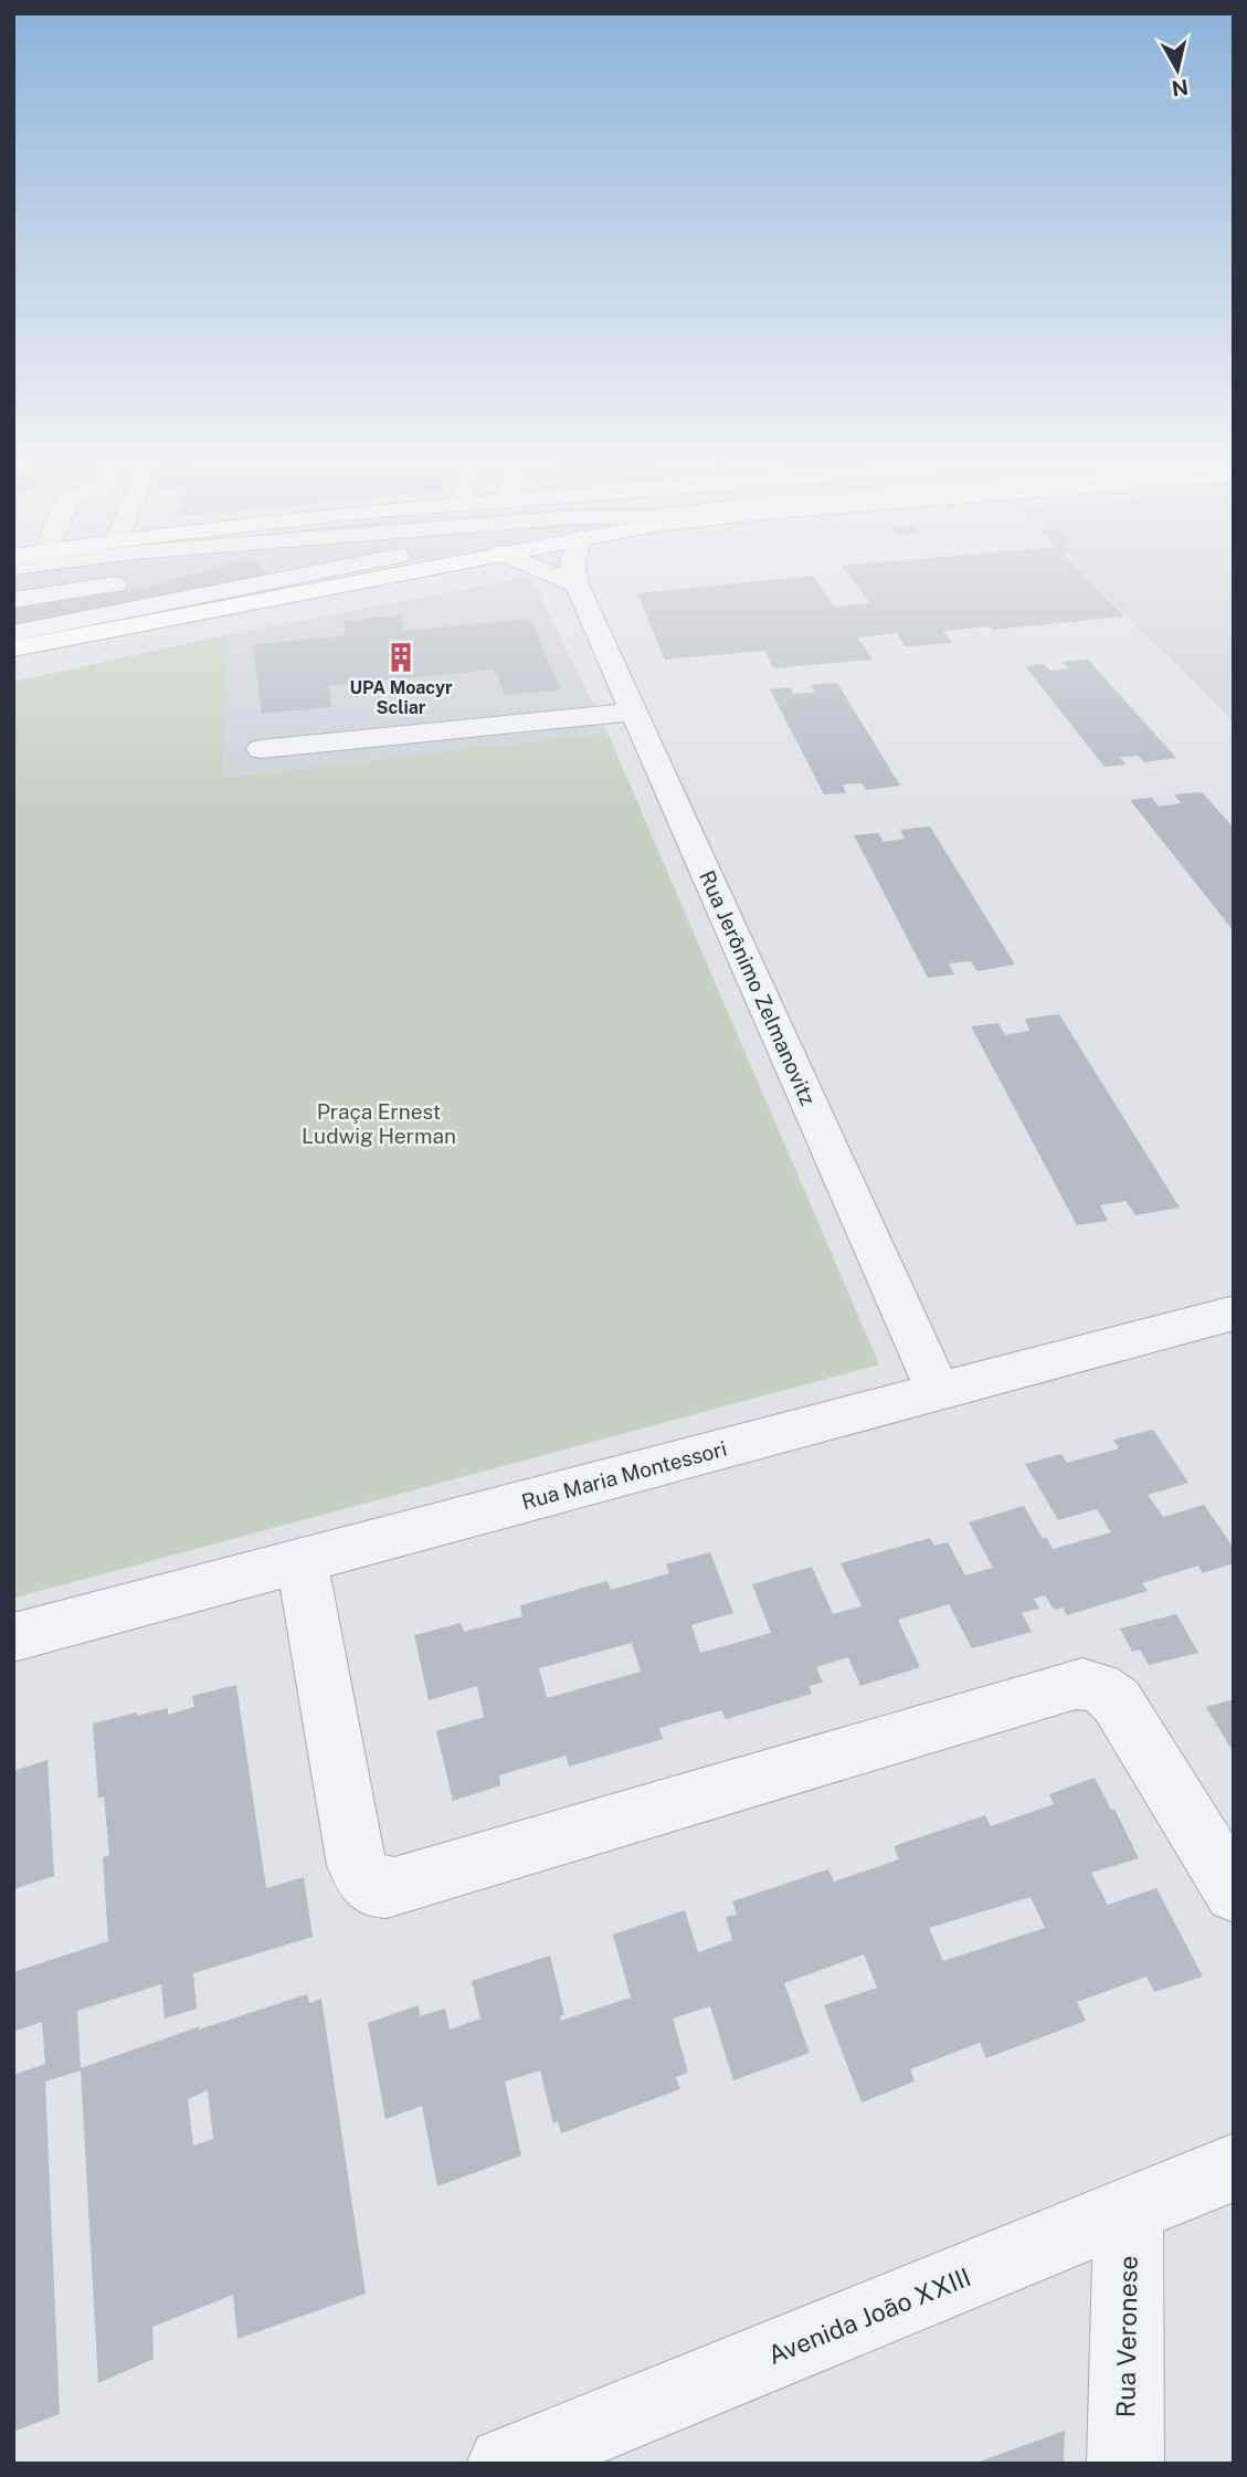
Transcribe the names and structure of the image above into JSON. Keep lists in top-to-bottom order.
{
  "streets": {
    "street": [
      "Rua Jerônimo Zelmanovitz",
      "Rua Maria Montessori",
      "Avenida João XXIII",
      "Rua Veronese"
    ]
  },
  "crossings": [
    ["Rua Jerônimo Zelmanovitz", "Rua Maria Montessori"],
    ["Avenida João XXIII", "Rua Veronese"]
  ],
  "parks": ["Praça Ernest Ludwig Herman"],
  "places": {
    "building": ["UPA Moacyr Scliar"]
  },
  "north": "bottom"
}
